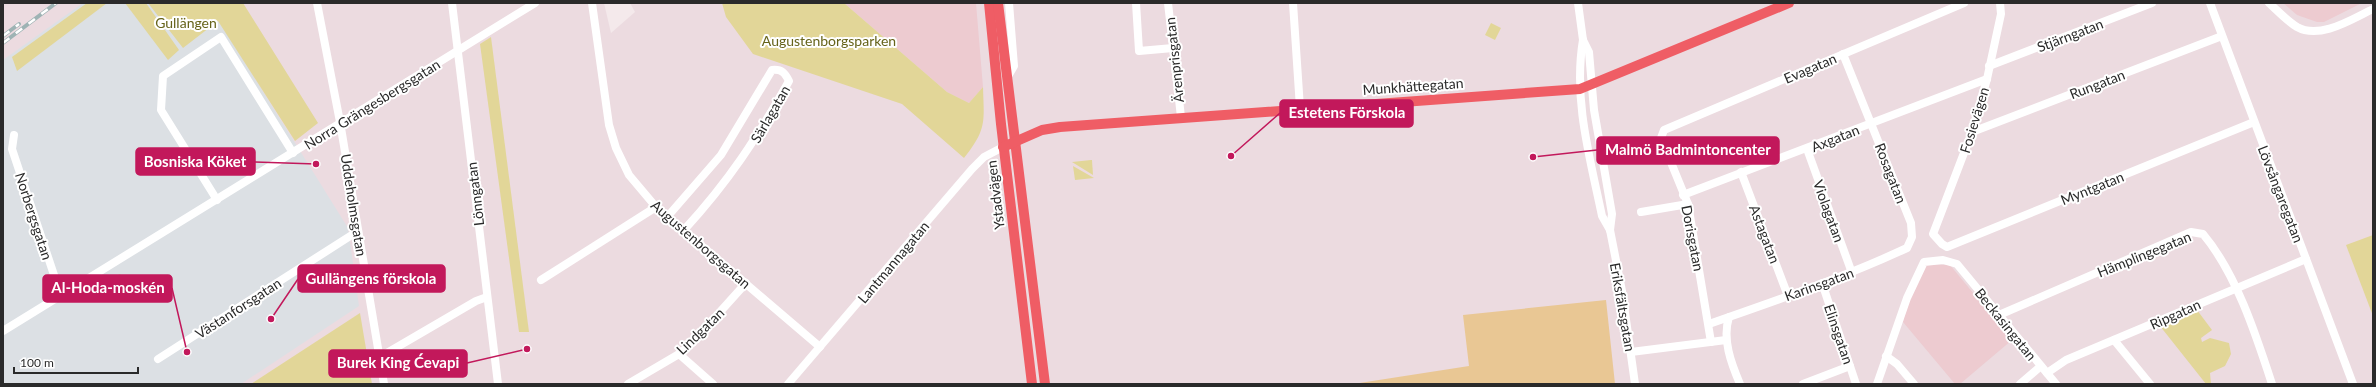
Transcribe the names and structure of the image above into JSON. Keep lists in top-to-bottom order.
{
  "streets": {
    "main road": ["Munkhättegatan", "Ystadvägen"],
    "street": [
      "Stjärngatan",
      "Ärenprisgatan",
      "Evagatan",
      "Rungatan",
      "Norra Grängesbergsgatan",
      "Särlagatan",
      "Fosievägen",
      "Axgatan",
      "Rosagatan",
      "Myntgatan",
      "Lönngatan",
      "Lövsångaregatan",
      "Uddeholmsgatan",
      "Violagatan",
      "Norbergsgatan",
      "Astagatan",
      "Dorisgatan",
      "Augustenborgsgatan",
      "Hämplingegatan",
      "Lantmannagatan",
      "Karinsgatan",
      "Eriksfältsgatan",
      "Västanforsgatan",
      "Ripgatan",
      "Beckasingatan",
      "Lindgatan",
      "Elinsgatan"
    ]
  },
  "crossings": [
    ["Stjärngatan", "Fosievägen"],
    ["Ärenprisgatan", "Munkhättegatan"],
    ["Evagatan", "Rosagatan"],
    ["Evagatan", "Dorisgatan"],
    ["Rungatan", "Fosievägen"],
    ["Rungatan", "Lövsångaregatan"],
    ["Munkhättegatan", "Ystadvägen"],
    ["Munkhättegatan", "Lantmannagatan"],
    ["Munkhättegatan", "Eriksfältsgatan"],
    ["Norra Grängesbergsgatan", "Lönngatan"],
    ["Norra Grängesbergsgatan", "Uddeholmsgatan"],
    ["Norra Grängesbergsgatan", "Norbergsgatan"],
    ["Särlagatan", "Augustenborgsgatan"],
    ["Fosievägen", "Axgatan"],
    ["Fosievägen", "Myntgatan"],
    ["Axgatan", "Rosagatan"],
    ["Axgatan", "Violagatan"],
    ["Axgatan", "Astagatan"],
    ["Axgatan", "Dorisgatan"],
    ["Rosagatan", "Karinsgatan"],
    ["Myntgatan", "Lövsångaregatan"],
    ["Lövsångaregatan", "Ripgatan"],
    ["Ystadvägen", "Lantmannagatan"],
    ["Uddeholmsgatan", "Västanforsgatan"],
    ["Violagatan", "Karinsgatan"],
    ["Astagatan", "Karinsgatan"],
    ["Dorisgatan", "Karinsgatan"],
    ["Augustenborgsgatan", "Lantmannagatan"],
    ["Augustenborgsgatan", "Lindgatan"],
    ["Hämplingegatan", "Ripgatan"],
    ["Hämplingegatan", "Beckasingatan"],
    ["Karinsgatan", "Elinsgatan"],
    ["Ripgatan", "Beckasingatan"]
  ],
  "parks": ["Gullängen", "Augustenborgsparken"],
  "places": [
    "Estetens Förskola",
    "Malmö Badmintoncenter",
    "Bosniska Köket",
    "Gullängens förskola",
    "Burek King Ćevapi",
    "Al-Hoda-moskén"
  ],
  "scale_bar": "100 m"
}
